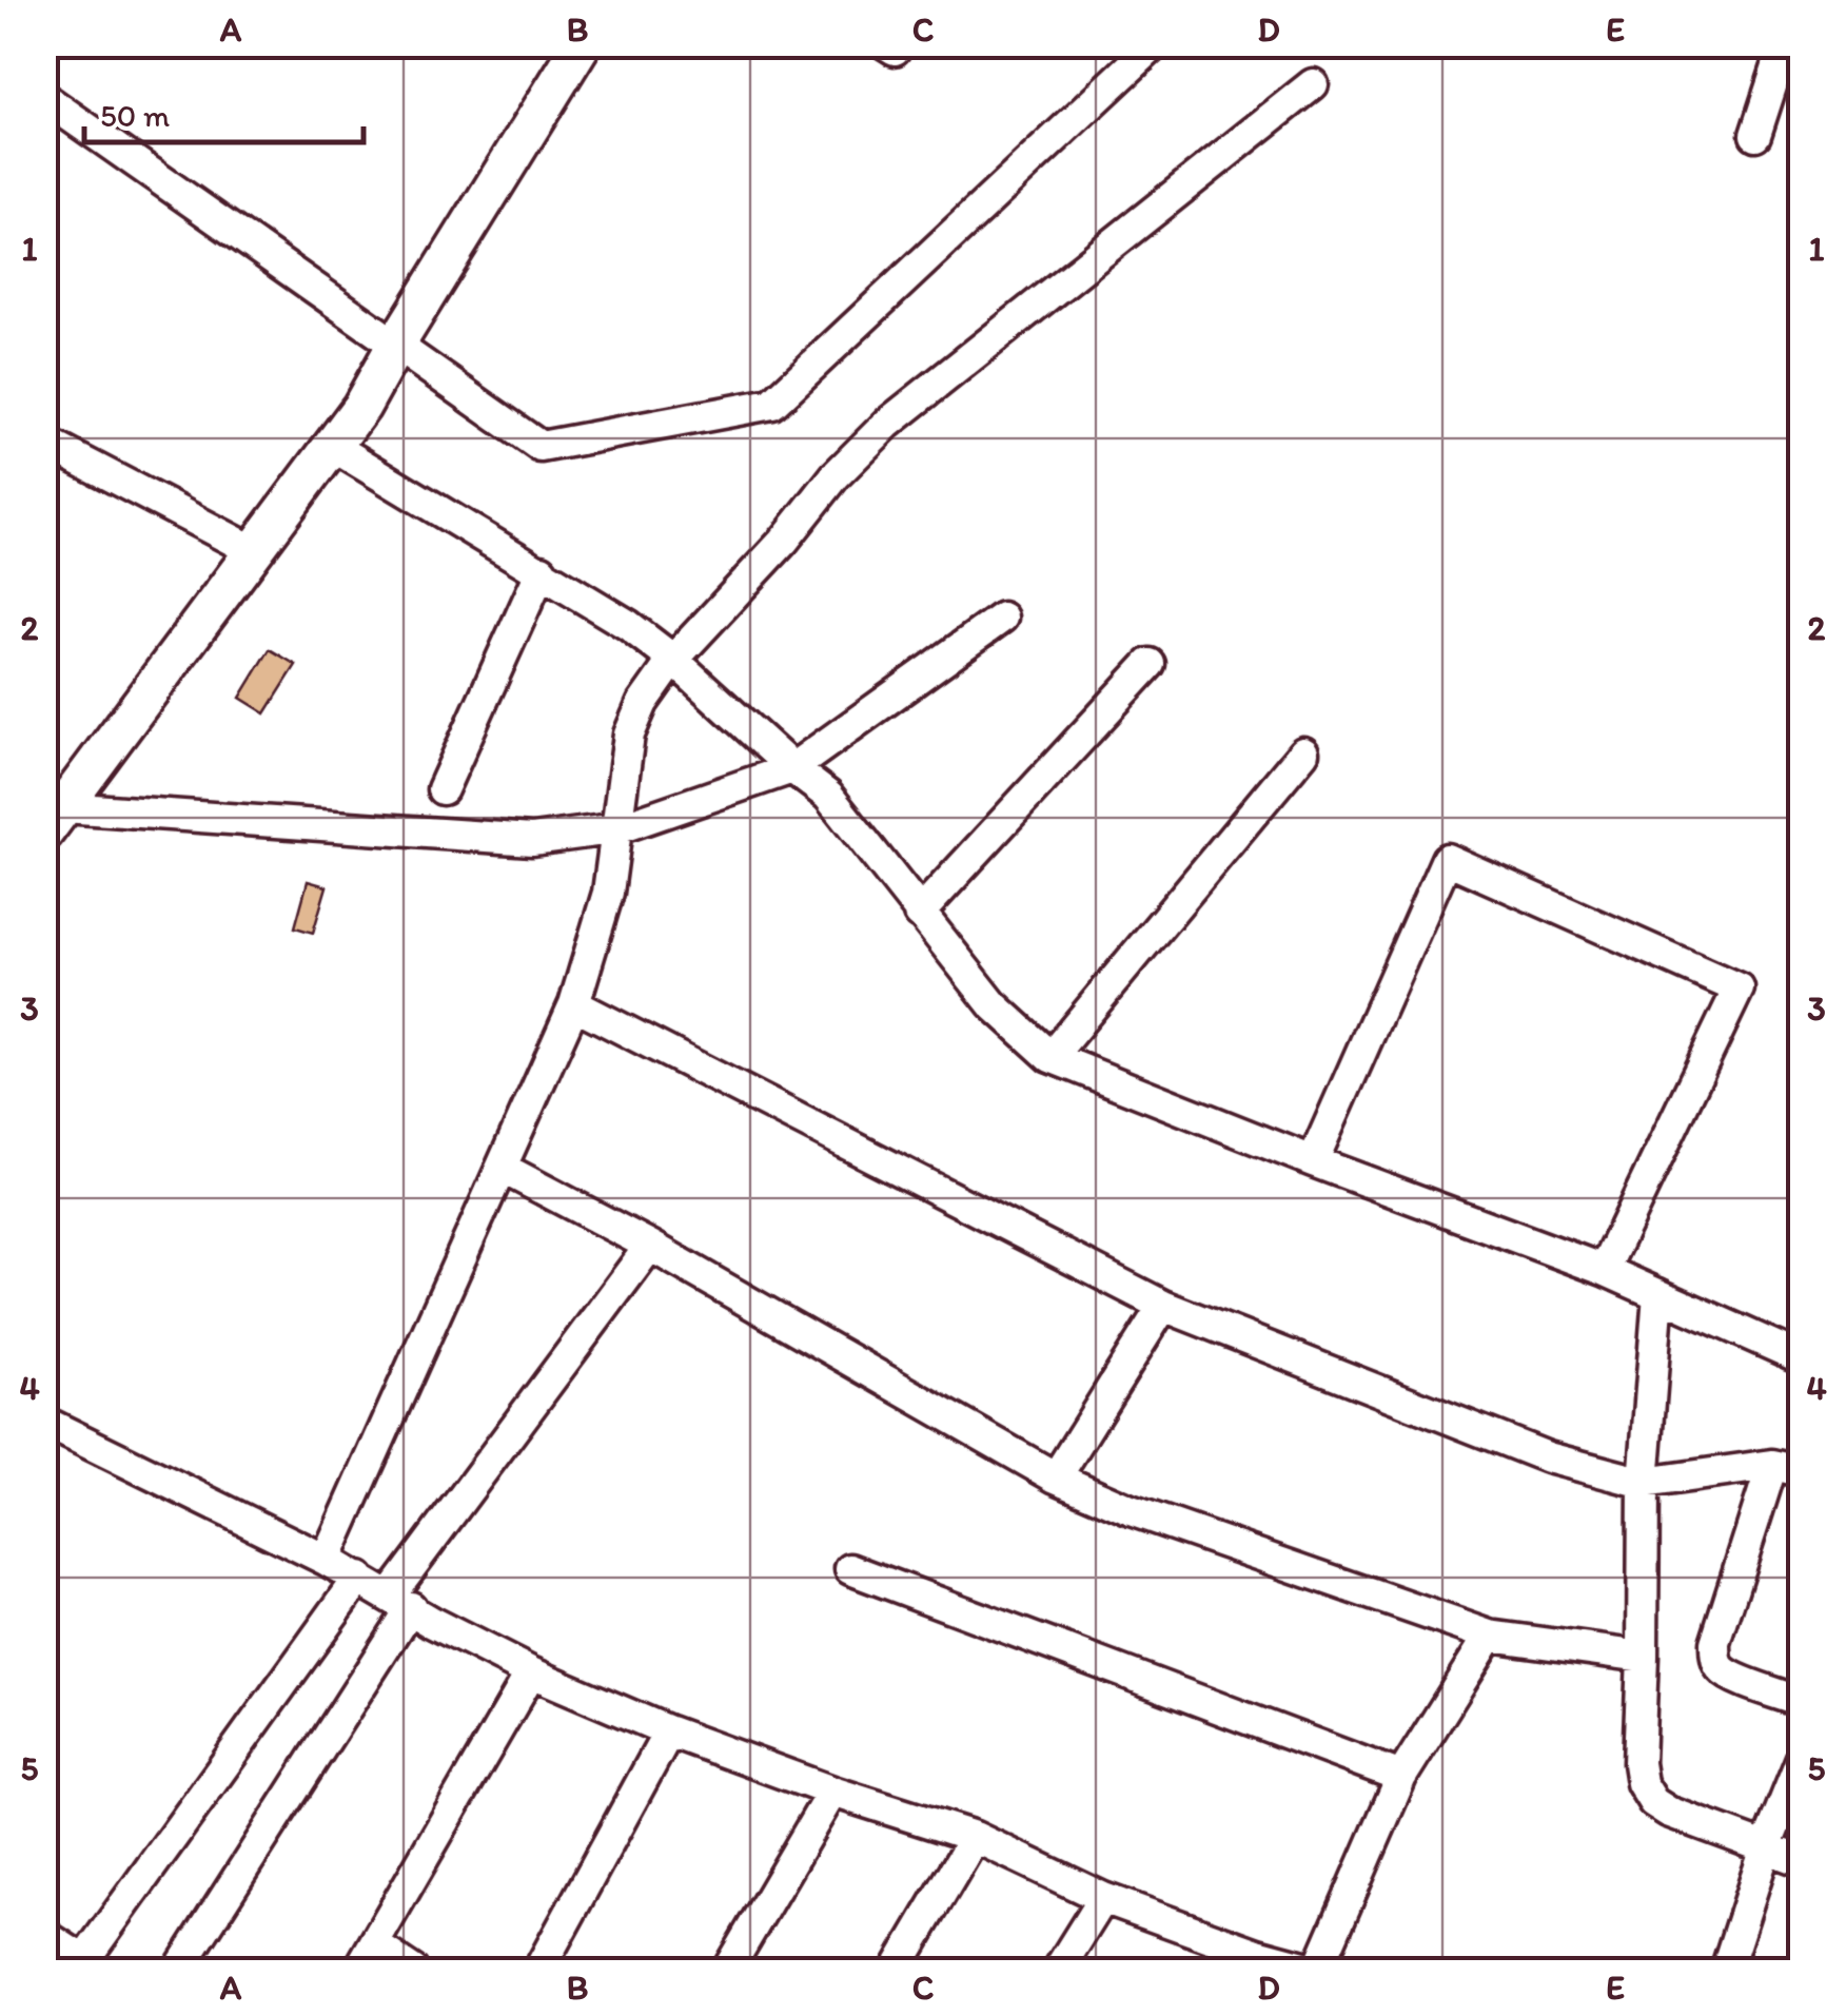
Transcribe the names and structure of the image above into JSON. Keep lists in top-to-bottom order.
{
  "scale_bar": "50 m",
  "grid": {
    "columns": [
      "A",
      "B",
      "C",
      "D",
      "E"
    ],
    "rows": [
      "1",
      "2",
      "3",
      "4",
      "5"
    ]
  }
}
